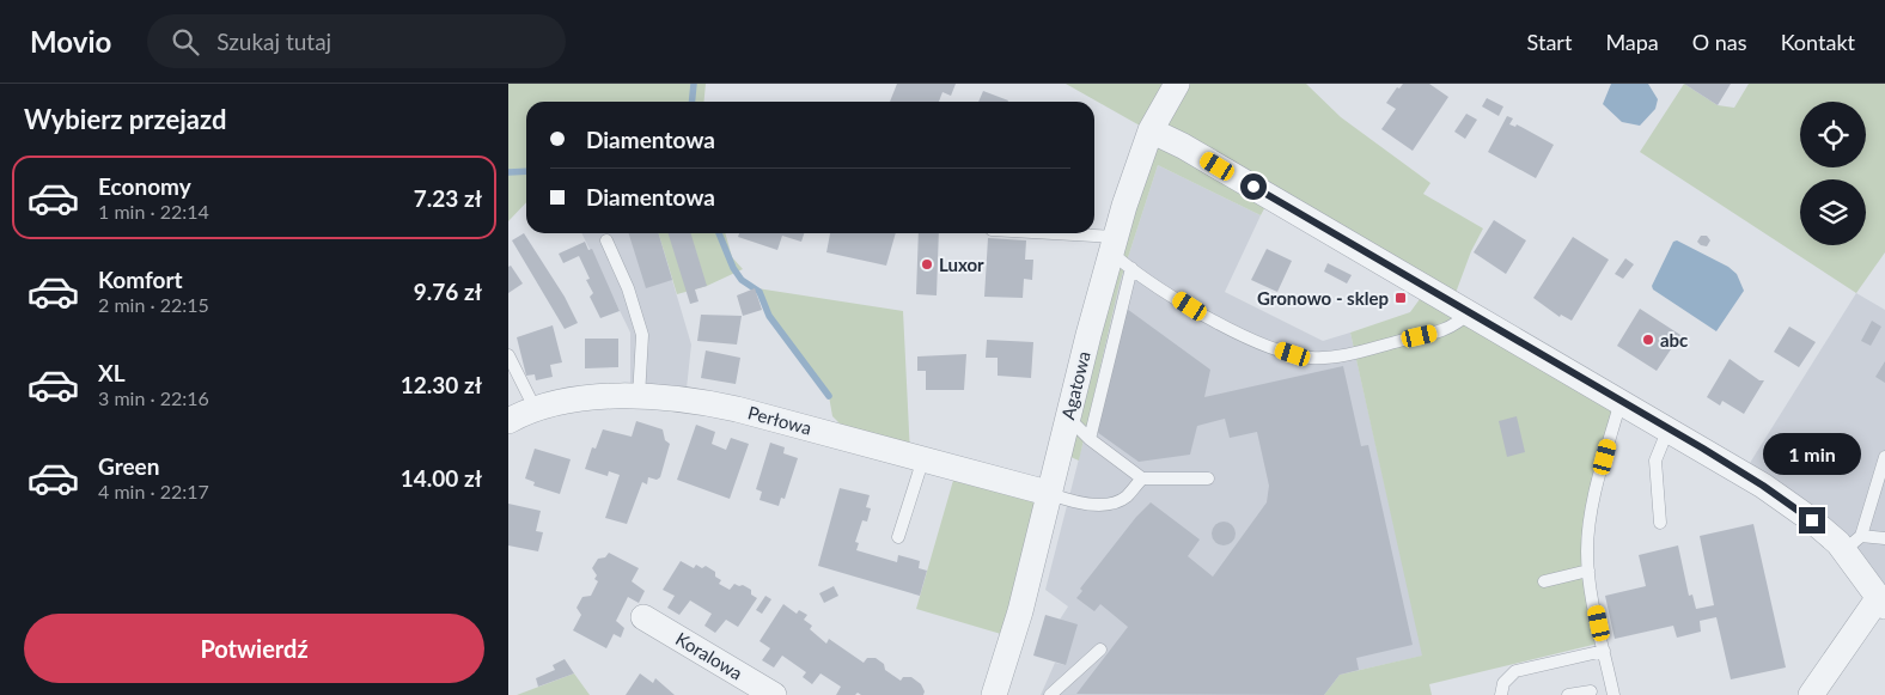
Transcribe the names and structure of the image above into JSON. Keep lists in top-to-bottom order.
{
  "streets": {
    "street": ["Agatowa", "Perłowa", "Koralowa"]
  },
  "crossings": [
    ["Agatowa", "Perłowa"]
  ],
  "places": {
    "other": ["Luxor", "abc"],
    "transit": ["Gronowo - sklep"]
  },
  "page": {
    "header": "Movio",
    "search": "Szukaj tutaj",
    "nav": [
      "Start",
      "Mapa",
      "O nas",
      "Kontakt"
    ],
    "heading": "Wybierz przejazd",
    "banner": ["Diamentowa", "Diamentowa"],
    "list": [
      {
        "name": "Economy",
        "note": "1 min · 22:14",
        "value": "7.23 zł"
      },
      {
        "name": "Komfort",
        "note": "2 min · 22:15",
        "value": "9.76 zł"
      },
      {
        "name": "XL",
        "note": "3 min · 22:16",
        "value": "12.30 zł"
      },
      {
        "name": "Green",
        "note": "4 min · 22:17",
        "value": "14.00 zł"
      }
    ],
    "bubble": "1 min",
    "buttons": "Potwierdź"
  }
}
